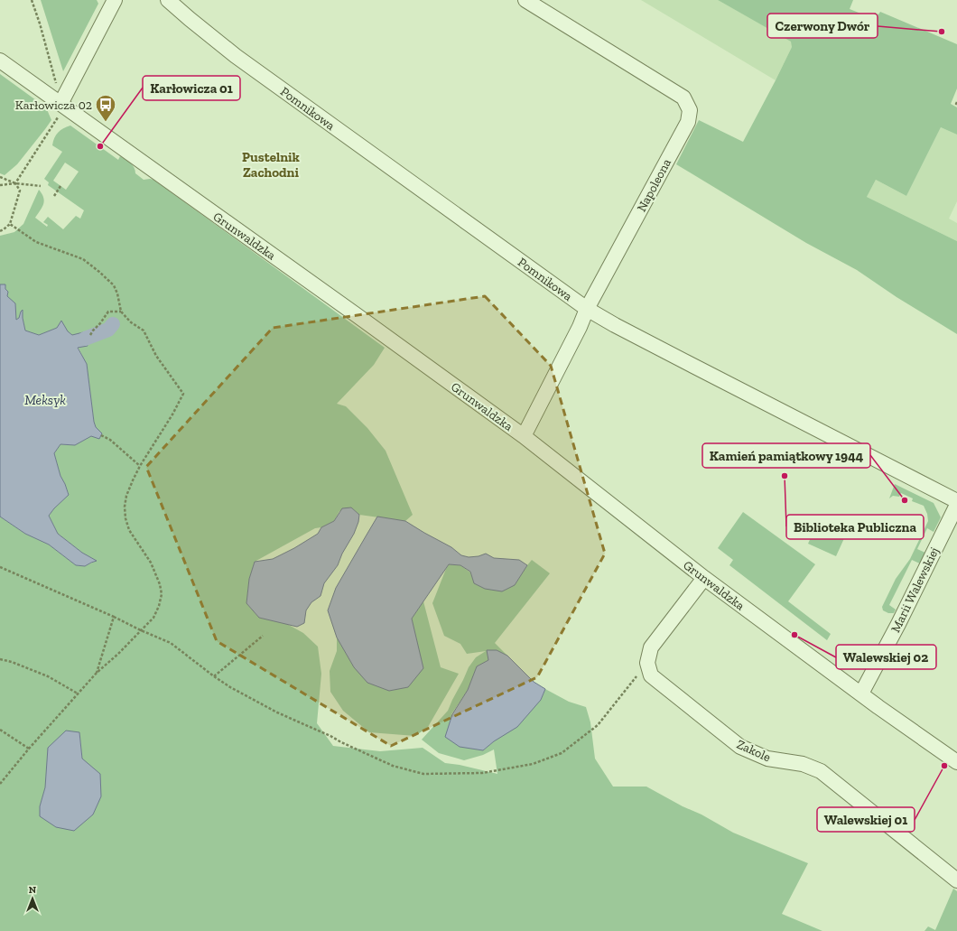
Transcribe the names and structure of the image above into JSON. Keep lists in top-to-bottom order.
{
  "streets": {
    "street": [
      "Pomnikowa",
      "Napoleona",
      "Grunwaldzka",
      "Marii Walewskiej",
      "Zakole"
    ]
  },
  "crossings": [
    ["Pomnikowa", "Napoleona"],
    ["Napoleona", "Grunwaldzka"],
    ["Grunwaldzka", "Marii Walewskiej"]
  ],
  "districts": ["Pustelnik Zachodni"],
  "water": ["Meksyk"],
  "places": {
    "other": [
      "Czerwony Dwór",
      "Karłowicza 01",
      "Biblioteka Publiczna",
      "Kamień pamiątkowy 1944",
      "Walewskiej 02",
      "Walewskiej 01"
    ],
    "bus stop": ["Karłowicza 02"]
  },
  "north": "top"
}
